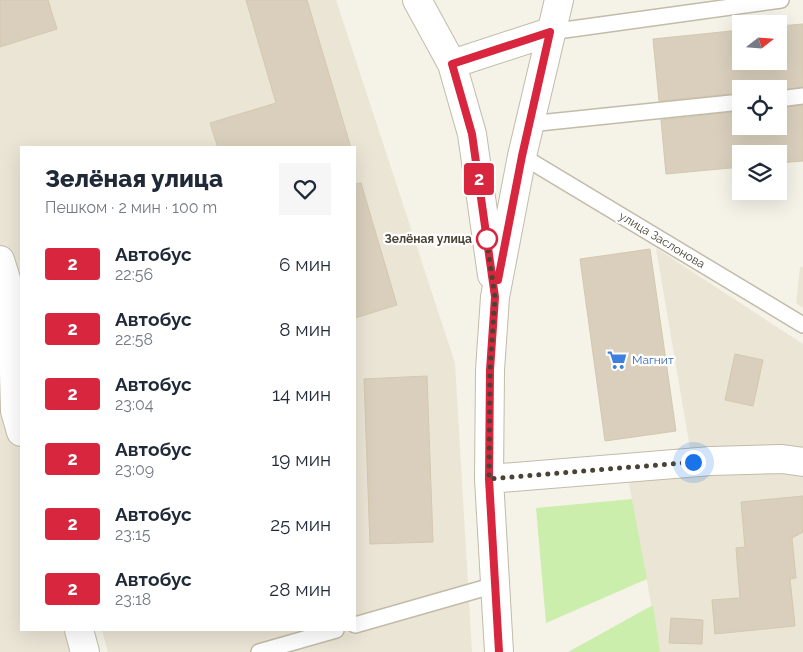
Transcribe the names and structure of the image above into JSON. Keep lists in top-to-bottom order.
{
  "streets": {
    "lane": ["улица Заслонова"]
  },
  "places": {
    "other": ["Зелёная улица"],
    "supermarket": ["Магнит"]
  },
  "lines": ["bus line 2"],
  "north": "right",
  "page": {
    "on_map": "2",
    "heading": ["Зелёная улица", "Пешком · 2 мин · 100 m"],
    "list": [
      {
        "mark": "2",
        "name": "Автобус",
        "note": "22:56",
        "value": "6 мин"
      },
      {
        "mark": "2",
        "name": "Автобус",
        "note": "22:58",
        "value": "8 мин"
      },
      {
        "mark": "2",
        "name": "Автобус",
        "note": "23:04",
        "value": "14 мин"
      },
      {
        "mark": "2",
        "name": "Автобус",
        "note": "23:09",
        "value": "19 мин"
      },
      {
        "mark": "2",
        "name": "Автобус",
        "note": "23:15",
        "value": "25 мин"
      },
      {
        "mark": "2",
        "name": "Автобус",
        "note": "23:18",
        "value": "28 мин"
      }
    ]
  }
}
